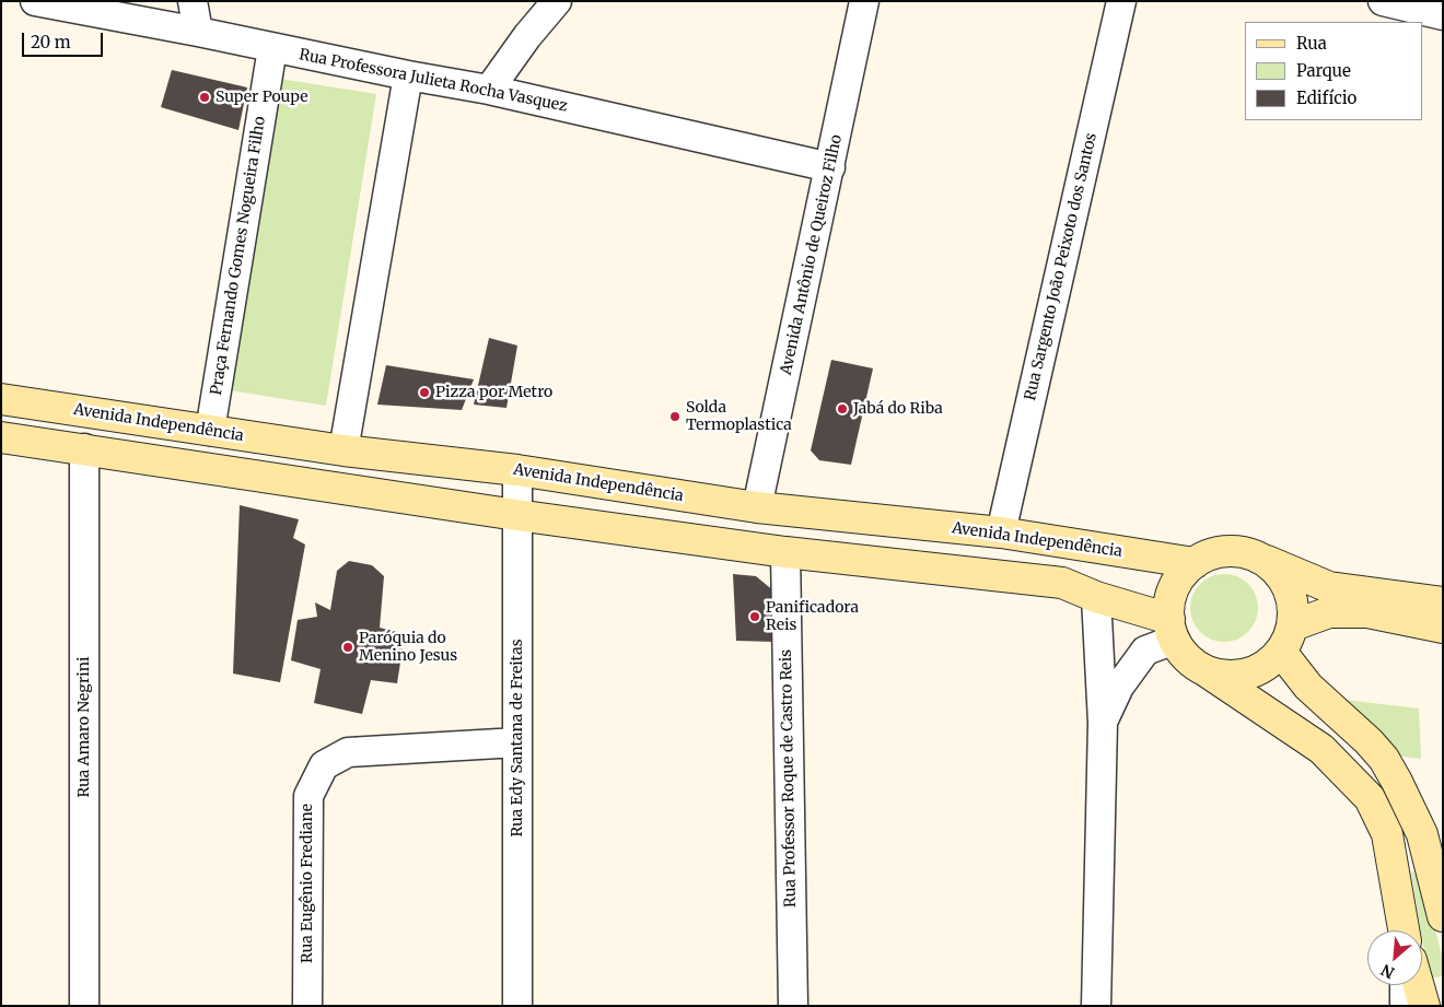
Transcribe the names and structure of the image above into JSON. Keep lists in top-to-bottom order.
{
  "streets": {
    "main road": ["Avenida Independência"],
    "street": [
      "Rua Professora Julieta Rocha Vasquez",
      "Avenida Antônio de Queiroz Filho",
      "Praça Fernando Gomes Nogueira Filho",
      "Rua Sargento João Peixoto dos Santos",
      "Rua Amaro Negrini",
      "Rua Edy Santana de Freitas",
      "Rua Professor Roque de Castro Reis",
      "Rua Eugênio Frediane"
    ]
  },
  "crossings": [
    ["Rua Professora Julieta Rocha Vasquez", "Avenida Antônio de Queiroz Filho"],
    ["Rua Professora Julieta Rocha Vasquez", "Praça Fernando Gomes Nogueira Filho"],
    ["Avenida Antônio de Queiroz Filho", "Avenida Independência"],
    ["Praça Fernando Gomes Nogueira Filho", "Avenida Independência"],
    ["Rua Sargento João Peixoto dos Santos", "Avenida Independência"],
    ["Avenida Independência", "Rua Edy Santana de Freitas"],
    ["Rua Edy Santana de Freitas", "Rua Eugênio Frediane"]
  ],
  "places": [
    "Super Poupe",
    "Pizza por Metro",
    "Jabá do Riba",
    "Solda Termoplastica",
    "Panificadora Reis",
    "Paróquia do Menino Jesus"
  ],
  "legend": ["Rua", "Parque", "Edifício"],
  "scale_bar": "20 m",
  "north": "bottom left"
}
